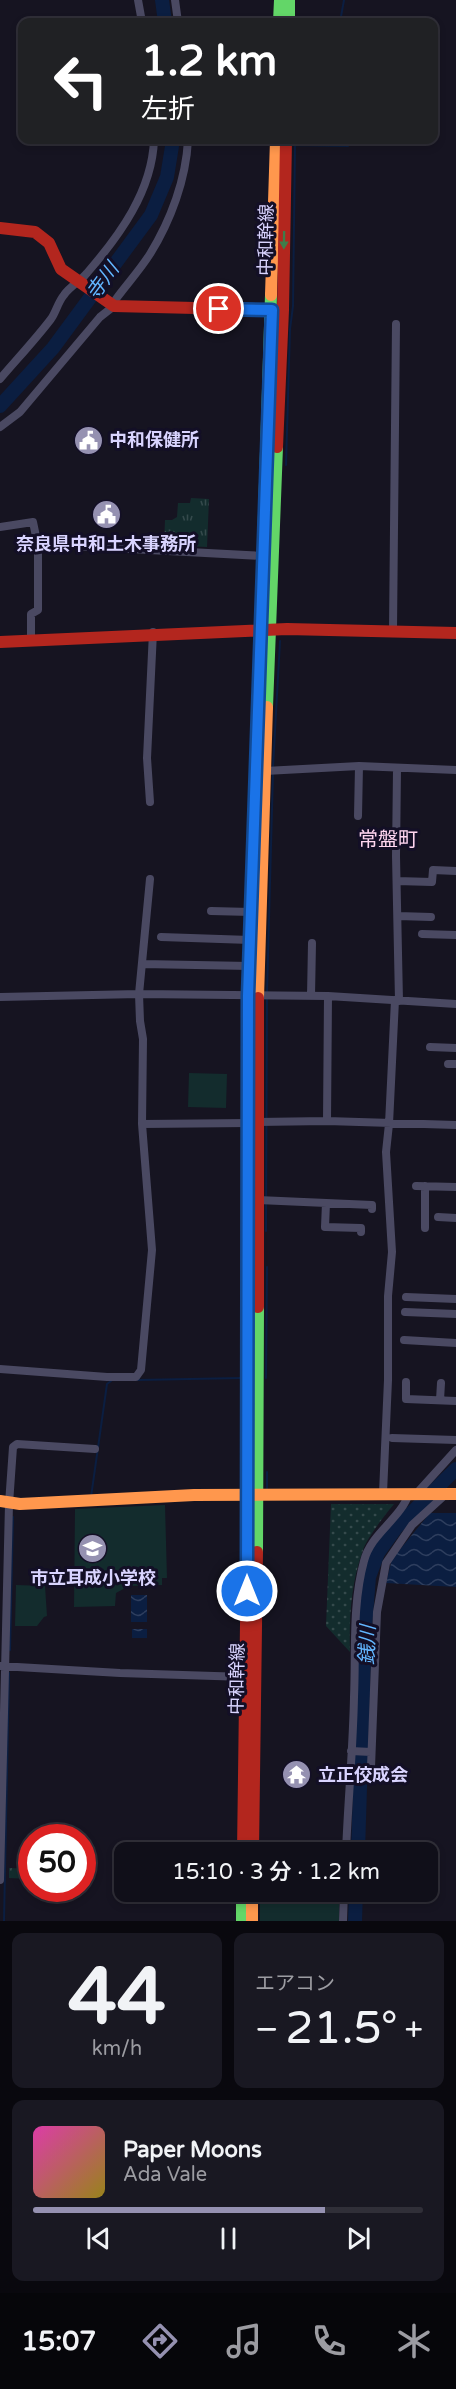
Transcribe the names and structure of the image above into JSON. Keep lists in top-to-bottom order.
{
  "streets": {
    "main road": ["中和幹線"]
  },
  "districts": ["常盤町"],
  "water": ["寺川", "銭川"],
  "places": {
    "public building": ["中和保健所", "奈良県中和土木事務所"],
    "school or university": ["市立耳成小学校"],
    "temple": ["立正佼成会"]
  },
  "page": {
    "turn": ["1.2 km", "左折"],
    "limit": "50",
    "trip": "15:10 · 3 分 · 1.2 km",
    "tile": [
      ["44", "km/h"],
      "エアコン"
    ],
    "heat": ["−", "21.5°", "+"],
    "song": ["Paper Moons", "Ada Vale"],
    "tabs": "15:07"
  }
}
